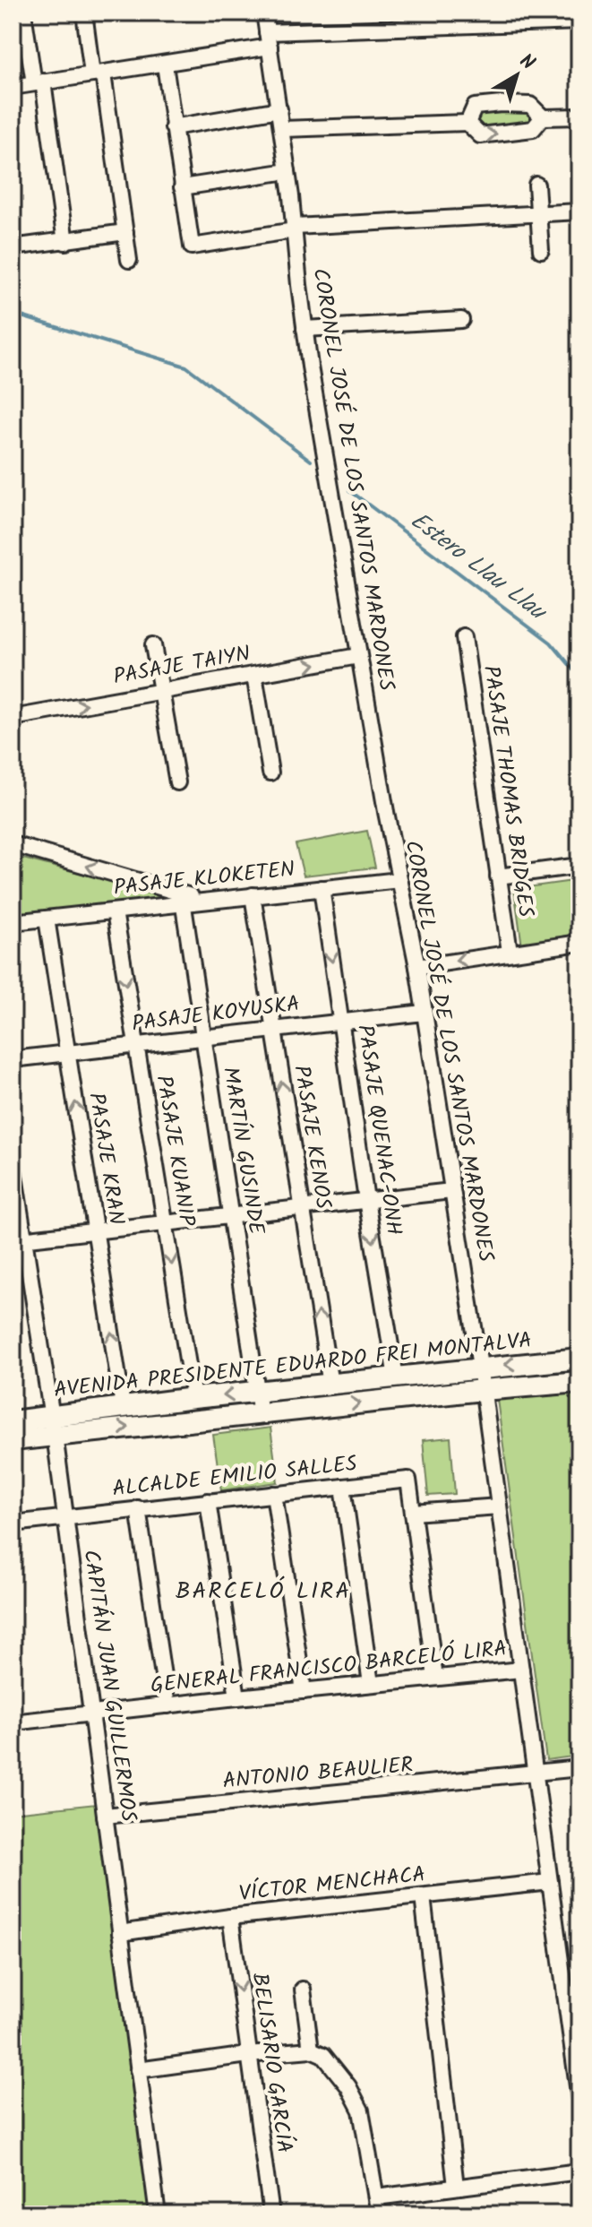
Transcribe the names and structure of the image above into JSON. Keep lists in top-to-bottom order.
{
  "streets": {
    "main road": ["AVENIDA PRESIDENTE EDUARDO FREI MONTALVA"],
    "street": [
      "CORONEL JOSÉ DE LOS SANTOS MARDONES",
      "PASAJE TAIYN",
      "PASAJE THOMAS BRIDGES",
      "PASAJE KLOKETEN",
      "PASAJE KOYUSKA",
      "PASAJE QUENAC-ONH",
      "PASAJE KENOS",
      "PASAJE KUANIP",
      "MARTÍN GUSINDE",
      "PASAJE KRAN",
      "ALCALDE EMILIO SALLES",
      "GENERAL FRANCISCO BARCELÓ LIRA",
      "CAPITÁN JUAN GUILLERMOS",
      "ANTONIO BEAULIER",
      "VÍCTOR MENCHACA",
      "BELISARIO GARCÍA"
    ]
  },
  "crossings": [
    ["CORONEL JOSÉ DE LOS SANTOS MARDONES", "PASAJE TAIYN"],
    ["CORONEL JOSÉ DE LOS SANTOS MARDONES", "PASAJE KLOKETEN"],
    ["CORONEL JOSÉ DE LOS SANTOS MARDONES", "PASAJE KOYUSKA"],
    ["CORONEL JOSÉ DE LOS SANTOS MARDONES", "AVENIDA PRESIDENTE EDUARDO FREI MONTALVA"],
    ["CORONEL JOSÉ DE LOS SANTOS MARDONES", "GENERAL FRANCISCO BARCELÓ LIRA"],
    ["CORONEL JOSÉ DE LOS SANTOS MARDONES", "ANTONIO BEAULIER"],
    ["CORONEL JOSÉ DE LOS SANTOS MARDONES", "VÍCTOR MENCHACA"],
    ["PASAJE KLOKETEN", "PASAJE QUENAC-ONH"],
    ["PASAJE KLOKETEN", "PASAJE KENOS"],
    ["PASAJE KLOKETEN", "PASAJE KUANIP"],
    ["PASAJE KLOKETEN", "MARTÍN GUSINDE"],
    ["PASAJE KLOKETEN", "PASAJE KRAN"],
    ["PASAJE KOYUSKA", "PASAJE QUENAC-ONH"],
    ["PASAJE KOYUSKA", "PASAJE KENOS"],
    ["PASAJE KOYUSKA", "PASAJE KUANIP"],
    ["PASAJE KOYUSKA", "MARTÍN GUSINDE"],
    ["PASAJE KOYUSKA", "PASAJE KRAN"],
    ["PASAJE QUENAC-ONH", "AVENIDA PRESIDENTE EDUARDO FREI MONTALVA"],
    ["PASAJE KENOS", "AVENIDA PRESIDENTE EDUARDO FREI MONTALVA"],
    ["PASAJE KUANIP", "AVENIDA PRESIDENTE EDUARDO FREI MONTALVA"],
    ["MARTÍN GUSINDE", "AVENIDA PRESIDENTE EDUARDO FREI MONTALVA"],
    ["PASAJE KRAN", "AVENIDA PRESIDENTE EDUARDO FREI MONTALVA"],
    ["AVENIDA PRESIDENTE EDUARDO FREI MONTALVA", "CAPITÁN JUAN GUILLERMOS"],
    ["ALCALDE EMILIO SALLES", "CAPITÁN JUAN GUILLERMOS"],
    ["GENERAL FRANCISCO BARCELÓ LIRA", "CAPITÁN JUAN GUILLERMOS"],
    ["CAPITÁN JUAN GUILLERMOS", "ANTONIO BEAULIER"],
    ["CAPITÁN JUAN GUILLERMOS", "VÍCTOR MENCHACA"],
    ["VÍCTOR MENCHACA", "BELISARIO GARCÍA"]
  ],
  "one_way": [
    "PASAJE TAIYN",
    "PASAJE QUENAC-ONH",
    "PASAJE KENOS",
    "PASAJE KUANIP",
    "PASAJE KRAN"
  ],
  "districts": ["BARCELÓ LIRA"],
  "water": ["Estero Llau Llau"],
  "north": "top right"
}
